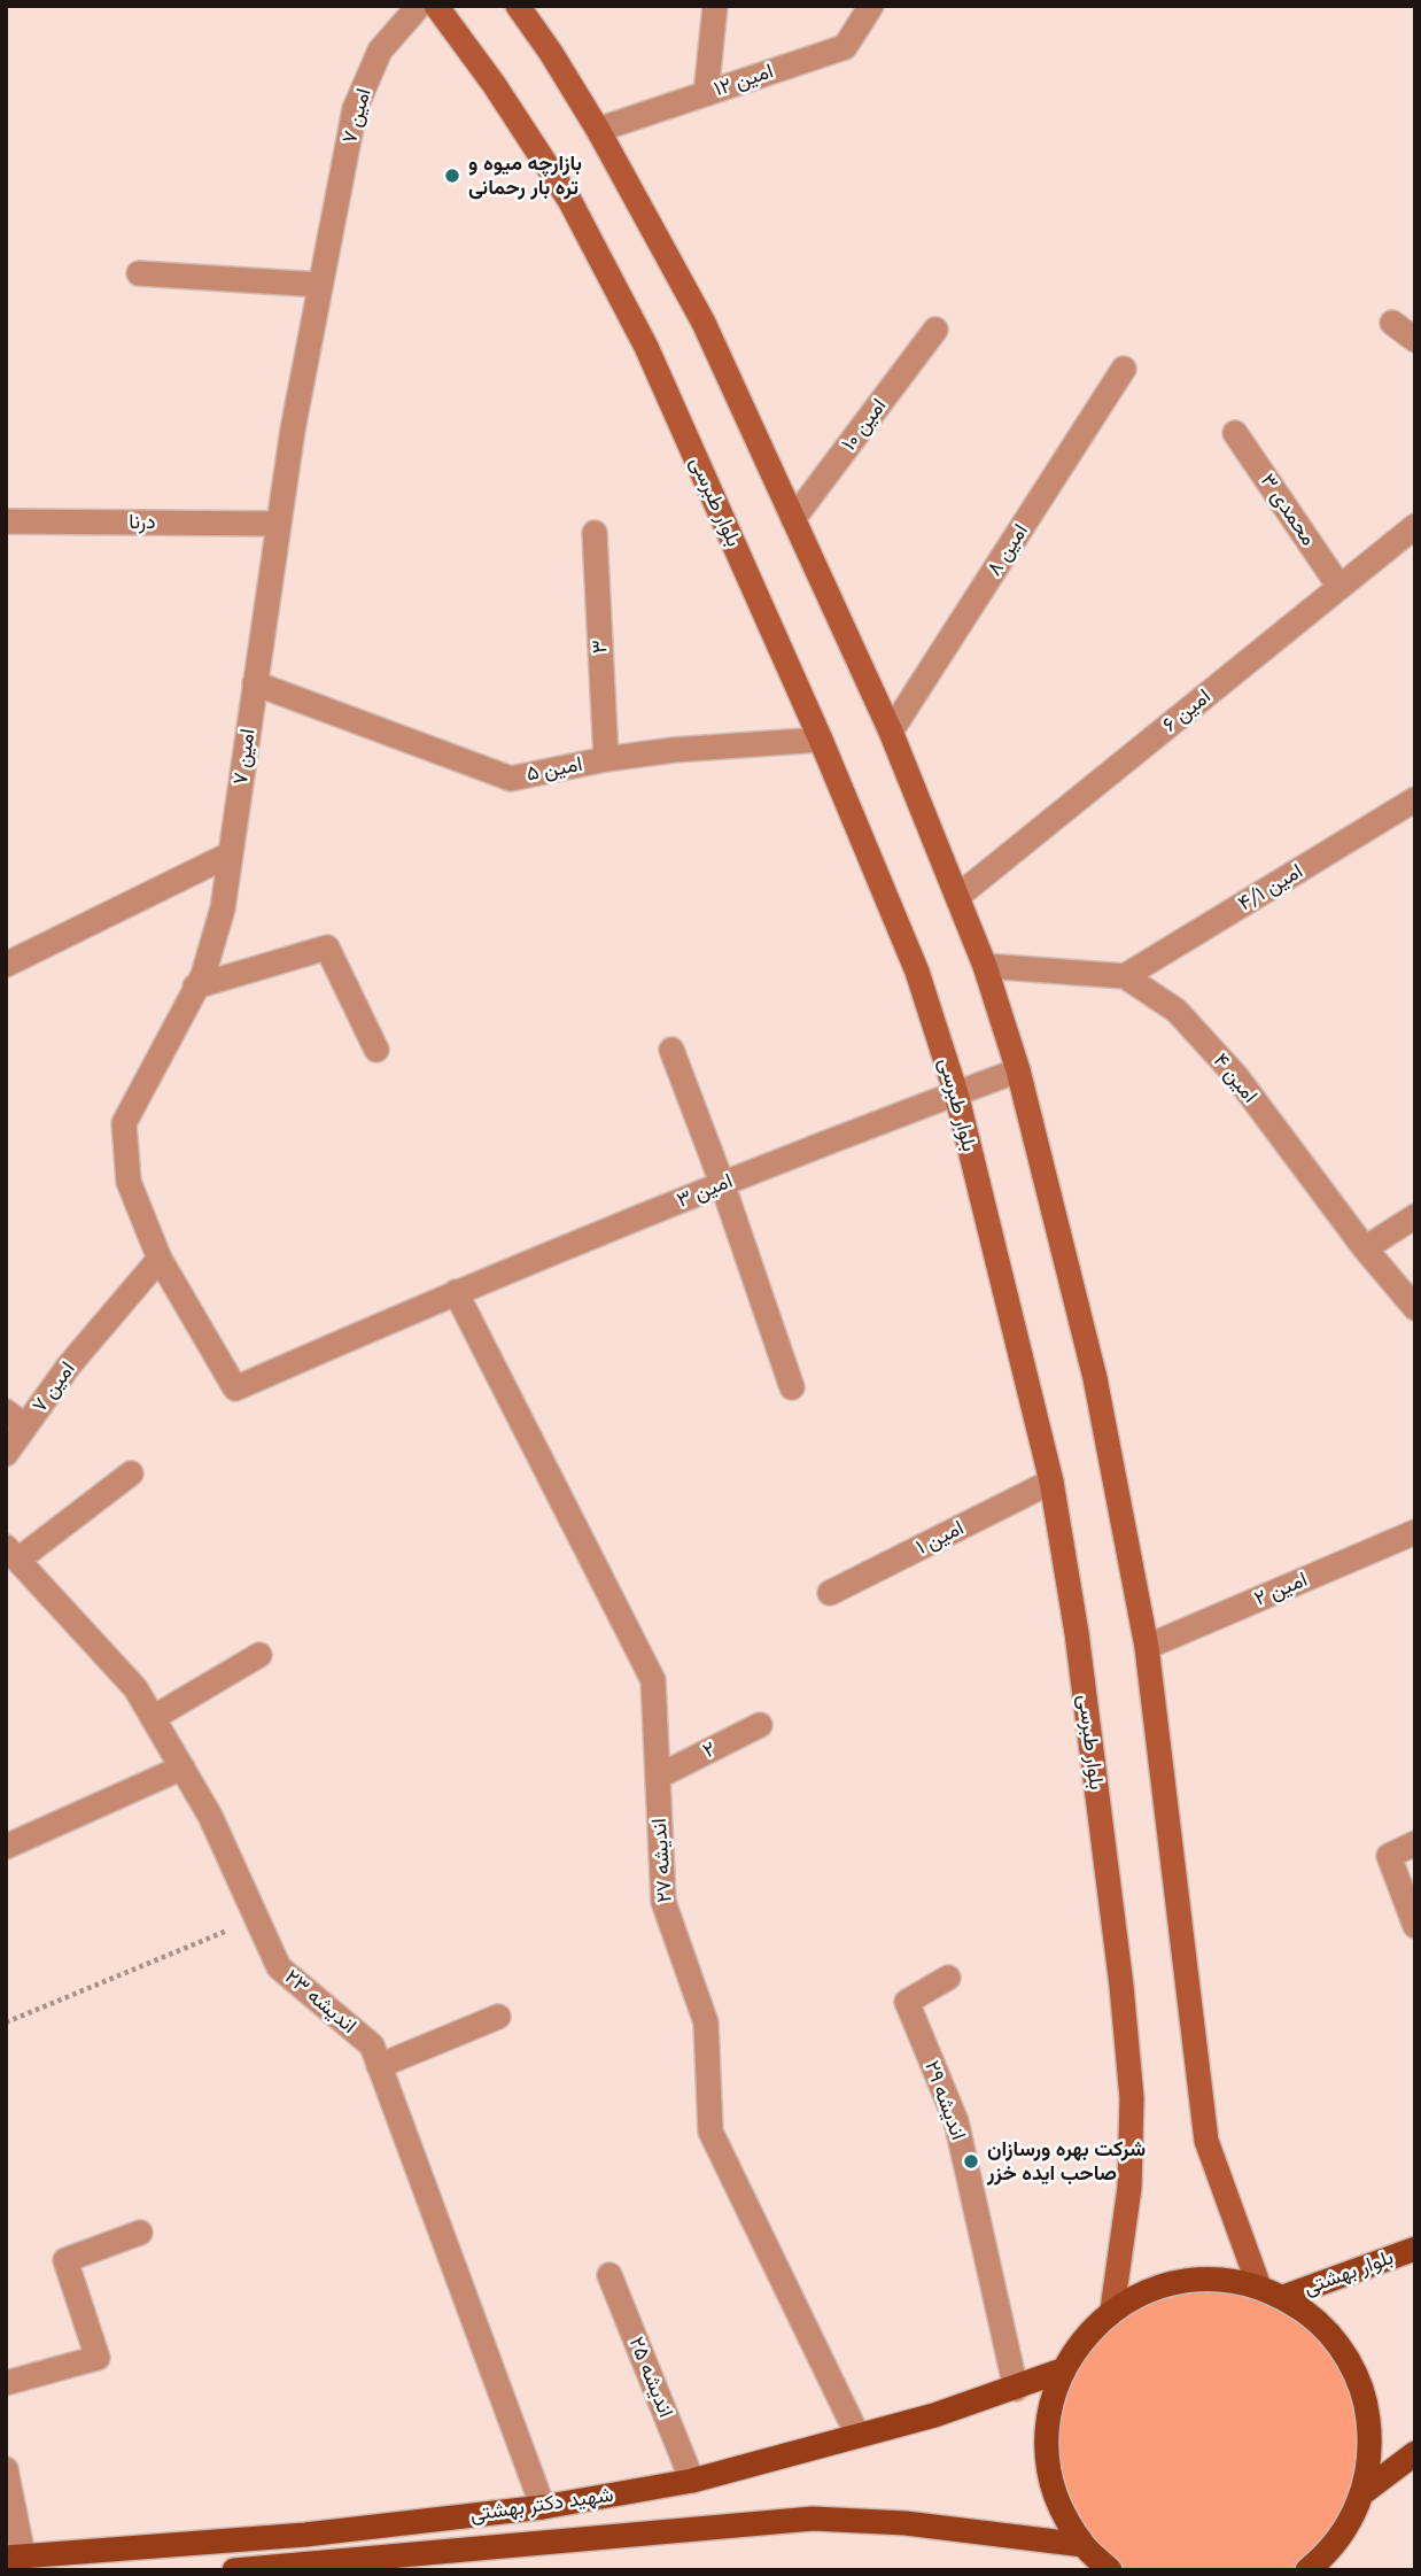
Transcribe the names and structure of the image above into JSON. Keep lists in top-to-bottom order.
{
  "streets": {
    "main road": ["بلوار طبرسی", "بلوار بهشتی", "شهید دکتر بهشتی"],
    "street": [
      "امین ۱۲",
      "امین ۷",
      "امین ۱۰",
      "محمدی ۳",
      "درنا",
      "امین ۸",
      "۳",
      "امین ۶",
      "امین ۵",
      "امین ۴/۱",
      "امین ۴",
      "امین ۳",
      "امین ۱",
      "امین ۲",
      "۲",
      "اندیشه ۲۷",
      "اندیشه ۲۳",
      "اندیشه ۲۹",
      "اندیشه ۲۵"
    ]
  },
  "crossings": [
    ["امین ۷", "درنا"],
    ["امین ۷", "امین ۵"],
    ["امین ۷", "امین ۳"],
    ["بلوار طبرسی", "امین ۵"],
    ["بلوار طبرسی", "امین ۳"],
    ["بلوار طبرسی", "امین ۱"],
    ["محمدی ۳", "امین ۶"],
    ["۳", "امین ۵"],
    ["امین ۴/۱", "امین ۴"],
    ["امین ۳", "اندیشه ۲۷"],
    ["۲", "اندیشه ۲۷"],
    ["اندیشه ۲۷", "شهید دکتر بهشتی"],
    ["اندیشه ۲۳", "شهید دکتر بهشتی"],
    ["اندیشه ۲۹", "شهید دکتر بهشتی"],
    ["اندیشه ۲۵", "شهید دکتر بهشتی"]
  ],
  "places": ["بازارچه میوه و تره بار رحمانی", "شرکت بهره ورسازان صاحب ایده خزر"]
}
